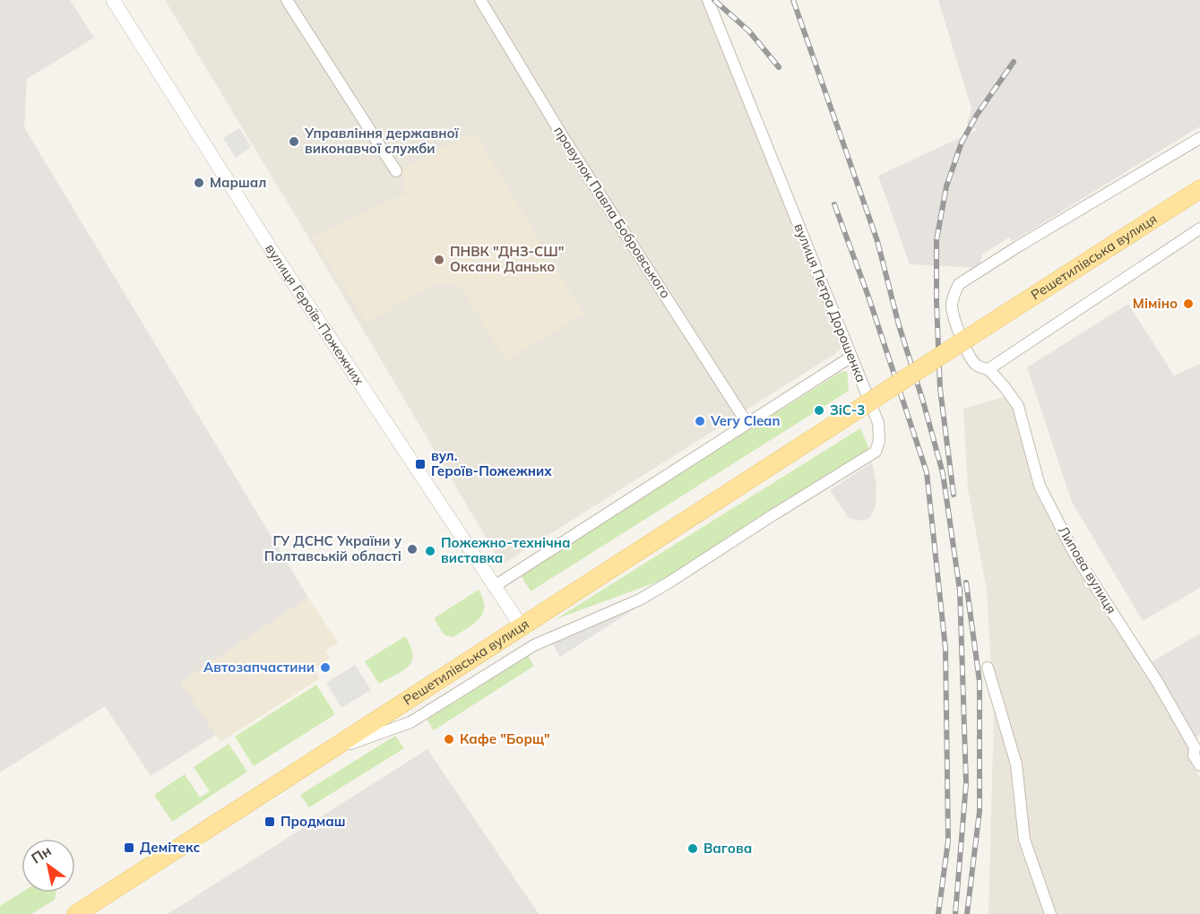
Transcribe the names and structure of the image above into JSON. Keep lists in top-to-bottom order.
{
  "streets": {
    "main road": ["Решетилівська вулиця"],
    "street": [
      "провулок Павла Бобровського",
      "вулиця Петра Дорошенка",
      "вулиця Героїв-Пожежних",
      "Липова вулиця"
    ]
  },
  "crossings": [
    ["Решетилівська вулиця", "вулиця Героїв-Пожежних"]
  ],
  "places": {
    "other": [
      "Управління державної виконавчої служби",
      "Маршал",
      "ПНВК \"ДНЗ-СШ\" Оксани Данько",
      "Міміно",
      "ЗіС-3",
      "Very Clean",
      "ГУ ДСНС України у Полтавській області",
      "Пожежно-технічна виставка",
      "Автозапчастини",
      "Кафе \"Борщ\"",
      "Вагова"
    ],
    "transit": ["вул. Героїв-Пожежних", "Продмаш", "Демітекс"]
  },
  "north": "top left"
}
